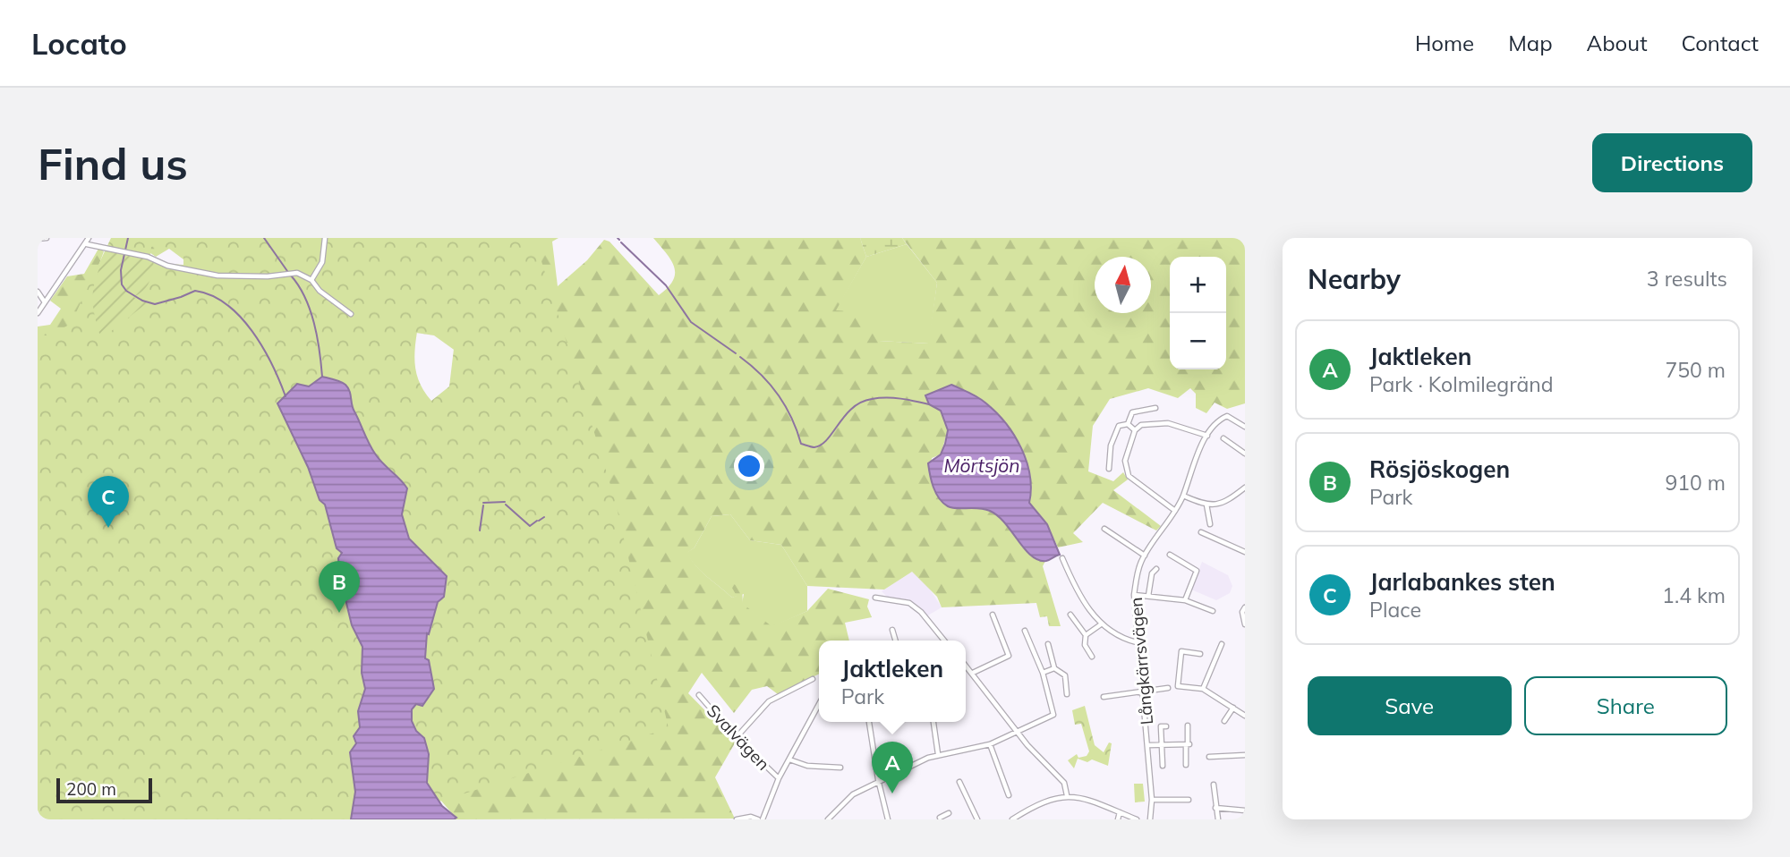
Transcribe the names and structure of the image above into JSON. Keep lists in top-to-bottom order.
{
  "streets": {
    "street": ["Långkärrsvägen", "Svalvägen"]
  },
  "water": ["Mörtsjön"],
  "scale_bar": "200 m",
  "north": "top",
  "page": {
    "header": "Locato",
    "nav": [
      "Home",
      "Map",
      "About",
      "Contact"
    ],
    "buttons": [
      "Directions",
      ["Save", "Share"]
    ],
    "title": "Find us",
    "heading": ["Nearby", "3 results"],
    "map_buttons": ["+", "−"],
    "list": [
      {
        "mark": "A",
        "name": "Jaktleken",
        "note": "Park · Kolmilegränd",
        "value": "750 m"
      },
      {
        "mark": "B",
        "name": "Rösjöskogen",
        "note": "Park",
        "value": "910 m"
      },
      {
        "mark": "C",
        "name": "Jarlabankes sten",
        "note": "Place",
        "value": "1.4 km"
      }
    ],
    "pins": ["C", "B", "A"],
    "popup": ["Jaktleken", "Park"],
    "scale": "200 m"
  }
}
